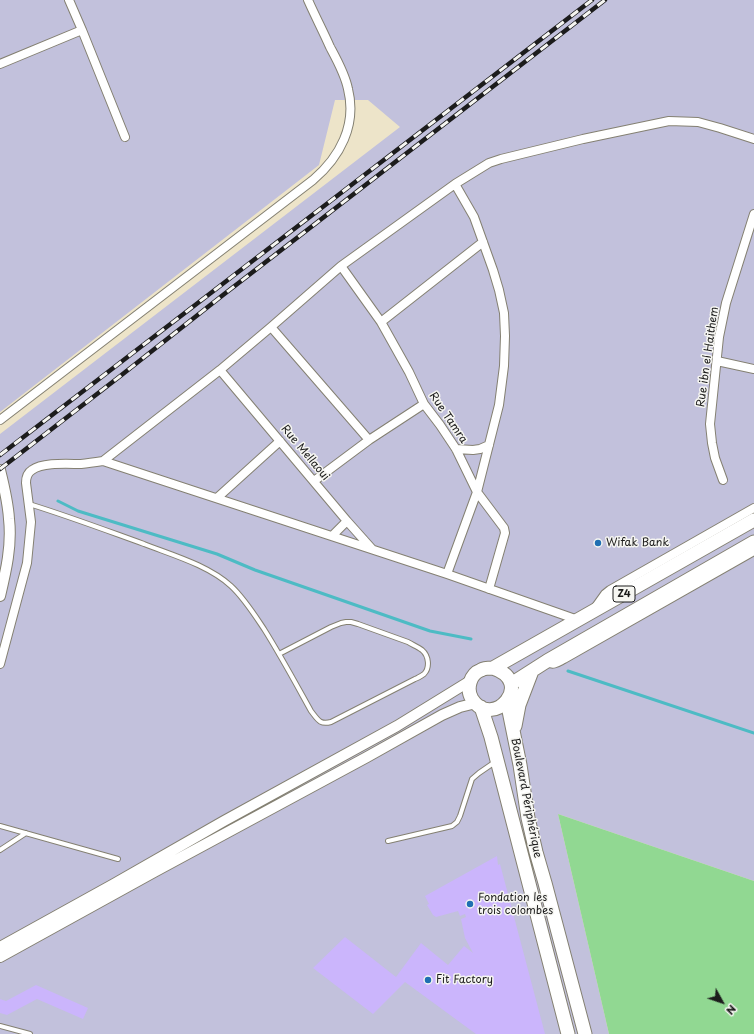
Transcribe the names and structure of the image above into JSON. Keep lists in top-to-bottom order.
{
  "streets": {
    "highway": ["Z4", "Boulevard Périphérique"],
    "street": ["Rue ibn el Haithem", "Rue Tamra", "Rue Mellaoui"]
  },
  "crossings": [
    ["Z4", "Boulevard Périphérique"]
  ],
  "places": ["Wifak Bank", "Fondation les trois colombes", "Fit Factory"],
  "north": "bottom right"
}
